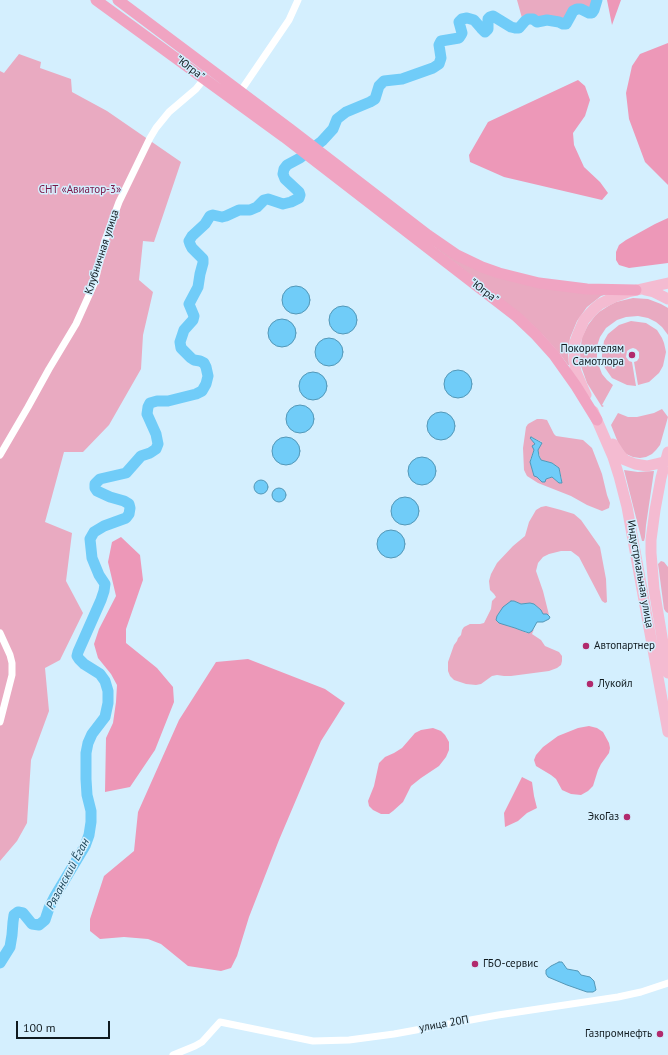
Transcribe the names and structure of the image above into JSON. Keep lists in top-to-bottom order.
{
  "streets": {
    "highway": ["\"Югра\""],
    "main road": ["Индустриальная улица"],
    "street": ["Клубничная улица", "улица 20П"]
  },
  "crossings": [
    ["\"Югра\"", "Клубничная улица"],
    ["\"Югра\"", "Индустриальная улица"]
  ],
  "water": ["Рязанский Ёган"],
  "parks": ["СНТ «Авиатор-3»"],
  "places": [
    "Покорителям Самотлора",
    "Автопартнер",
    "Лукойл",
    "ЭкоГаз",
    "ГБО-сервис",
    "Газпромнефть"
  ],
  "scale_bar": "100 m"
}
